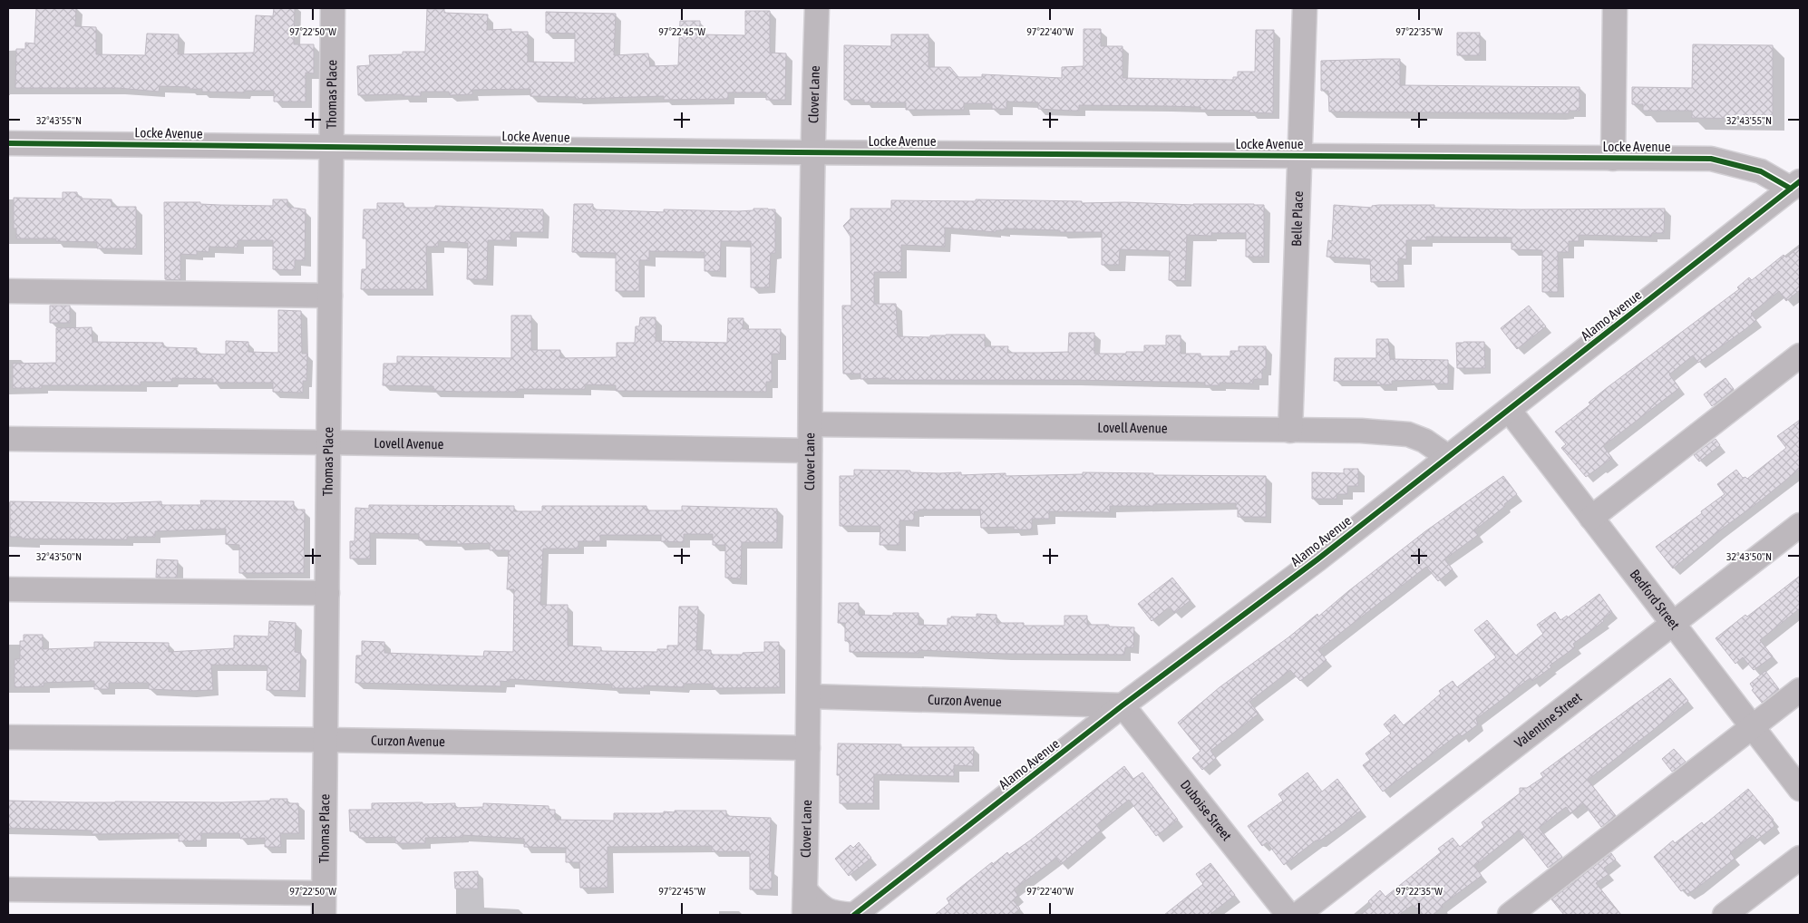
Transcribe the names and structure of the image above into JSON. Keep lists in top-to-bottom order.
{
  "streets": {
    "street": [
      "Thomas Place",
      "Clover Lane",
      "Locke Avenue",
      "Belle Place",
      "Alamo Avenue",
      "Lovell Avenue",
      "Bedford Street",
      "Curzon Avenue",
      "Valentine Street",
      "Duboise Street"
    ]
  },
  "crossings": [
    ["Thomas Place", "Locke Avenue"],
    ["Thomas Place", "Lovell Avenue"],
    ["Thomas Place", "Curzon Avenue"],
    ["Clover Lane", "Locke Avenue"],
    ["Clover Lane", "Lovell Avenue"],
    ["Clover Lane", "Curzon Avenue"],
    ["Locke Avenue", "Belle Place"],
    ["Locke Avenue", "Alamo Avenue"],
    ["Belle Place", "Lovell Avenue"],
    ["Alamo Avenue", "Lovell Avenue"],
    ["Alamo Avenue", "Bedford Street"],
    ["Alamo Avenue", "Curzon Avenue"],
    ["Alamo Avenue", "Duboise Street"],
    ["Bedford Street", "Valentine Street"],
    ["Curzon Avenue", "Duboise Street"]
  ],
  "coordinates": [
    "97°22'50\"W",
    "97°22'45\"W",
    "97°22'40\"W",
    "97°22'35\"W",
    "32°43'55\"N",
    "32°43'50\"N"
  ]
}
